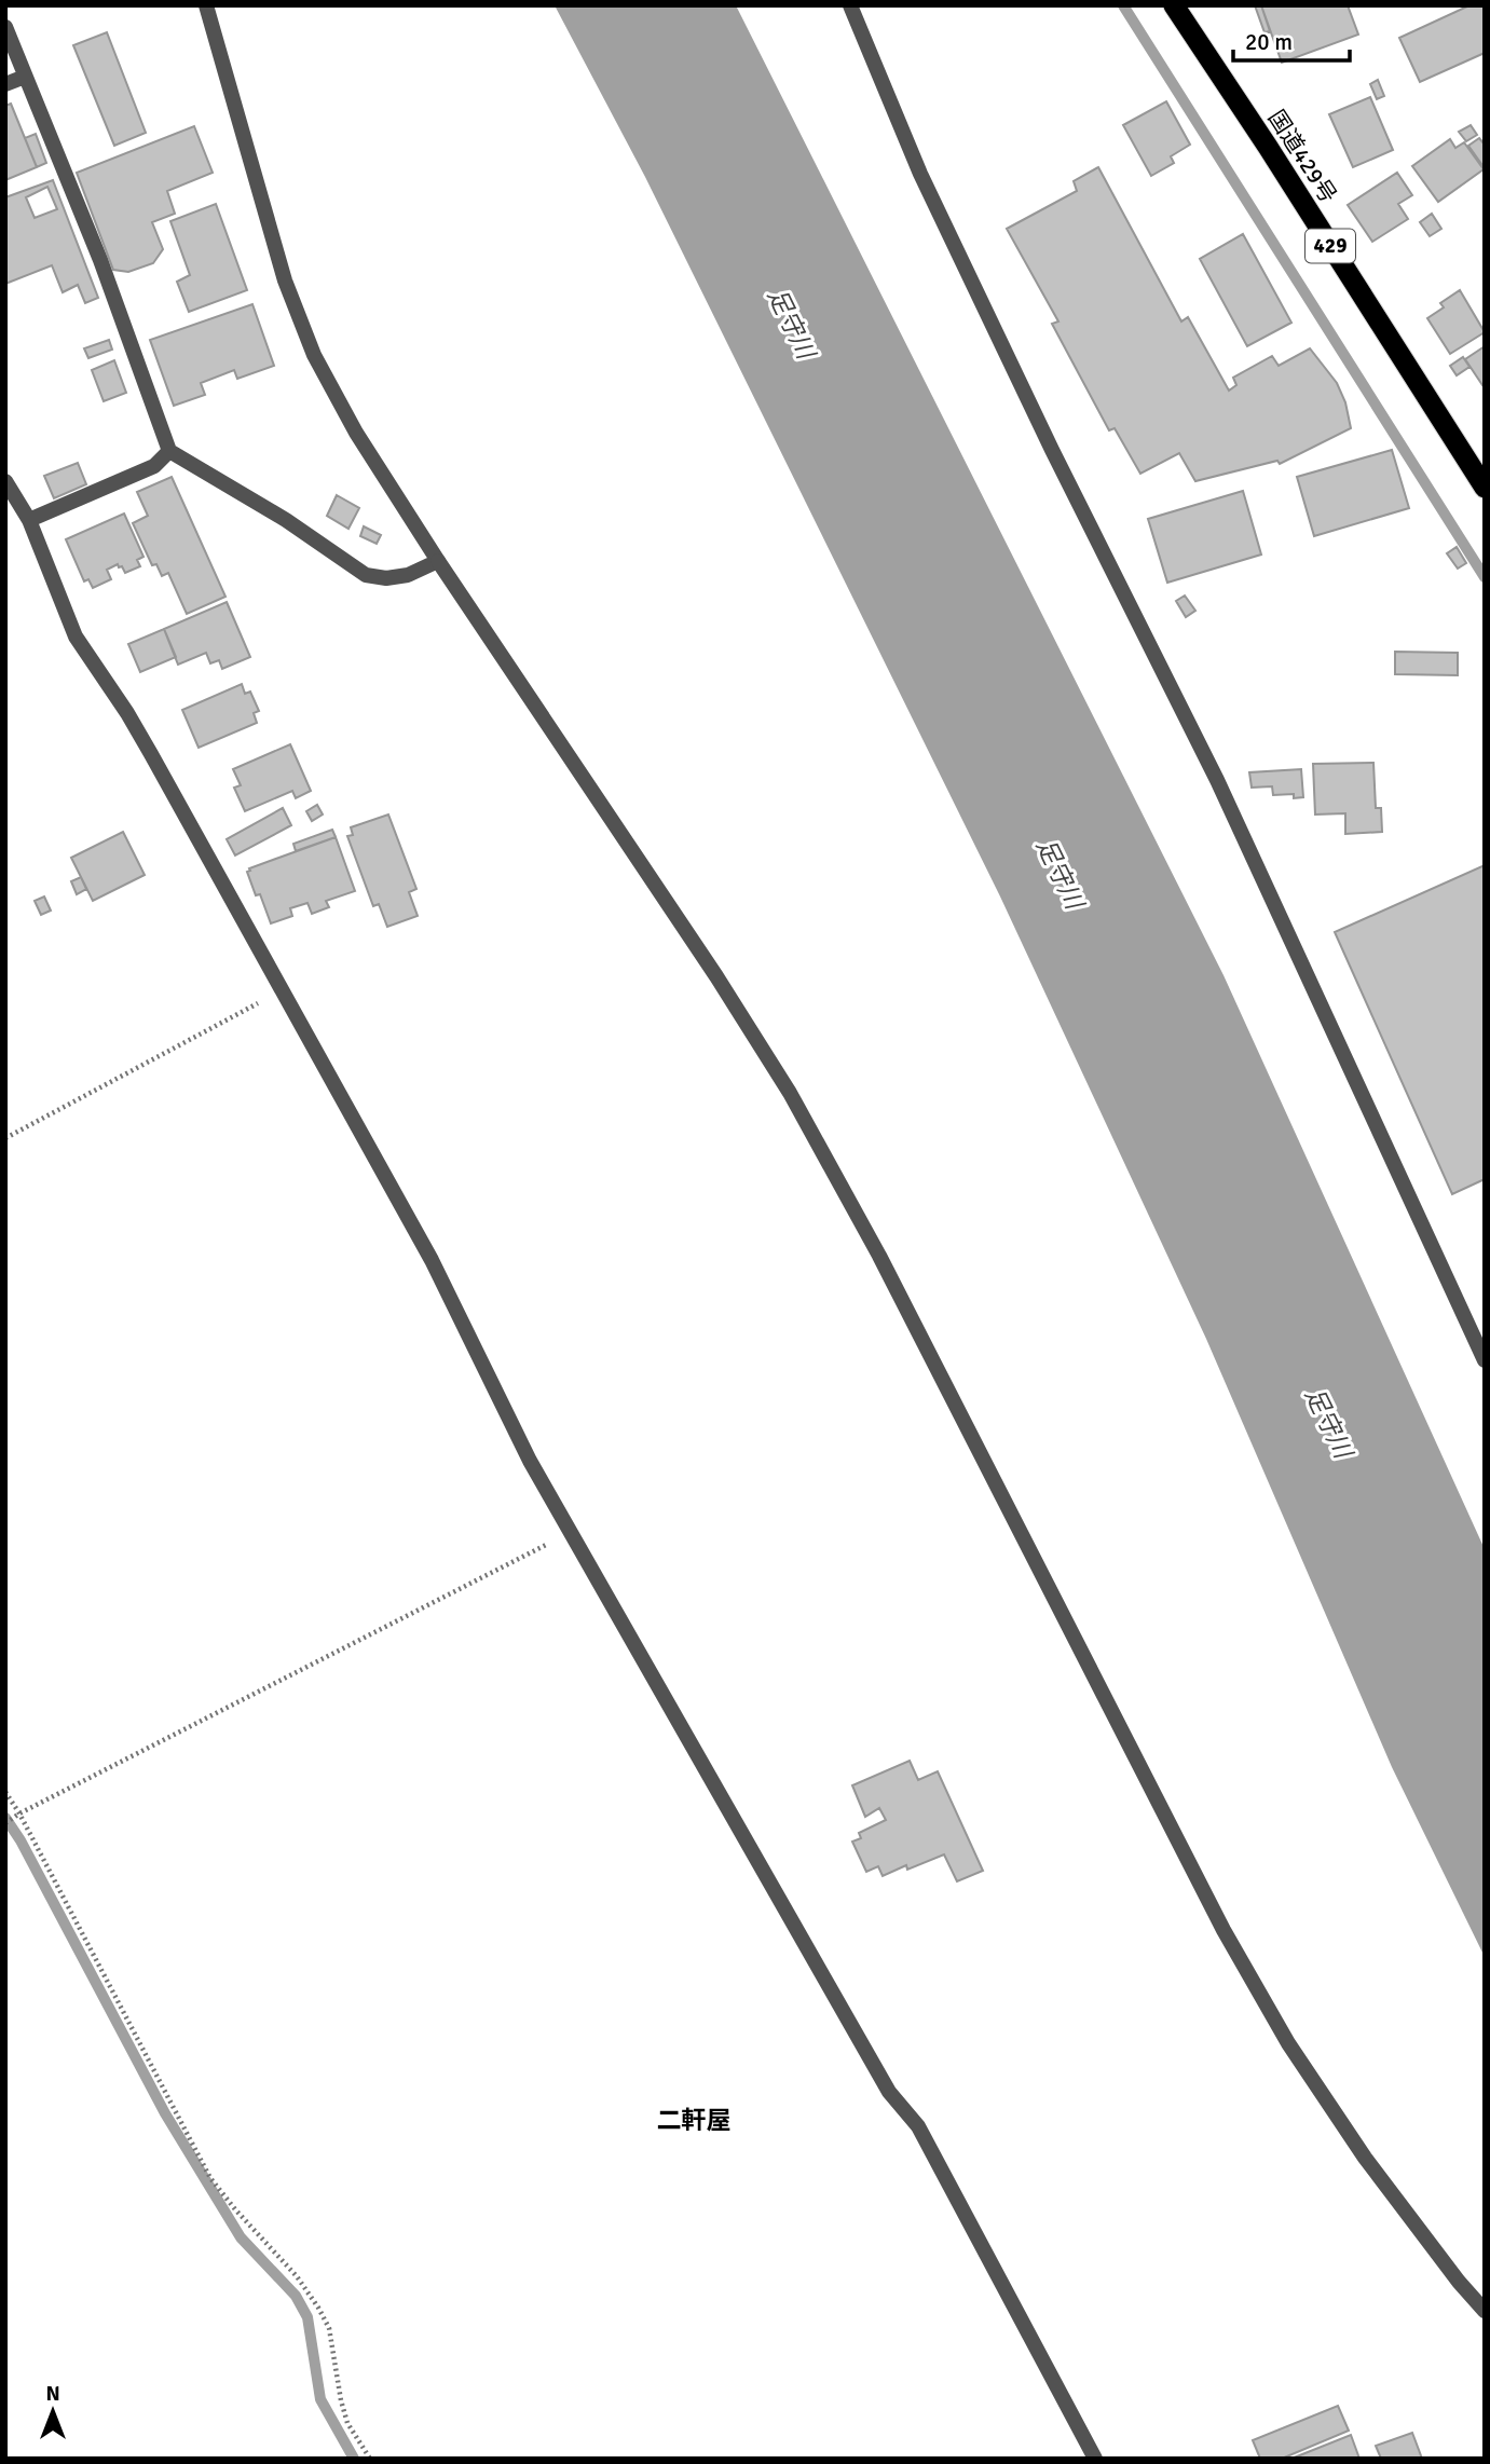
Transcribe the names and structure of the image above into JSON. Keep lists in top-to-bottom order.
{
  "streets": {
    "highway": ["国道429号", "429"]
  },
  "districts": ["二軒屋"],
  "water": ["足守川"],
  "scale_bar": "20 m",
  "north": "top"
}
